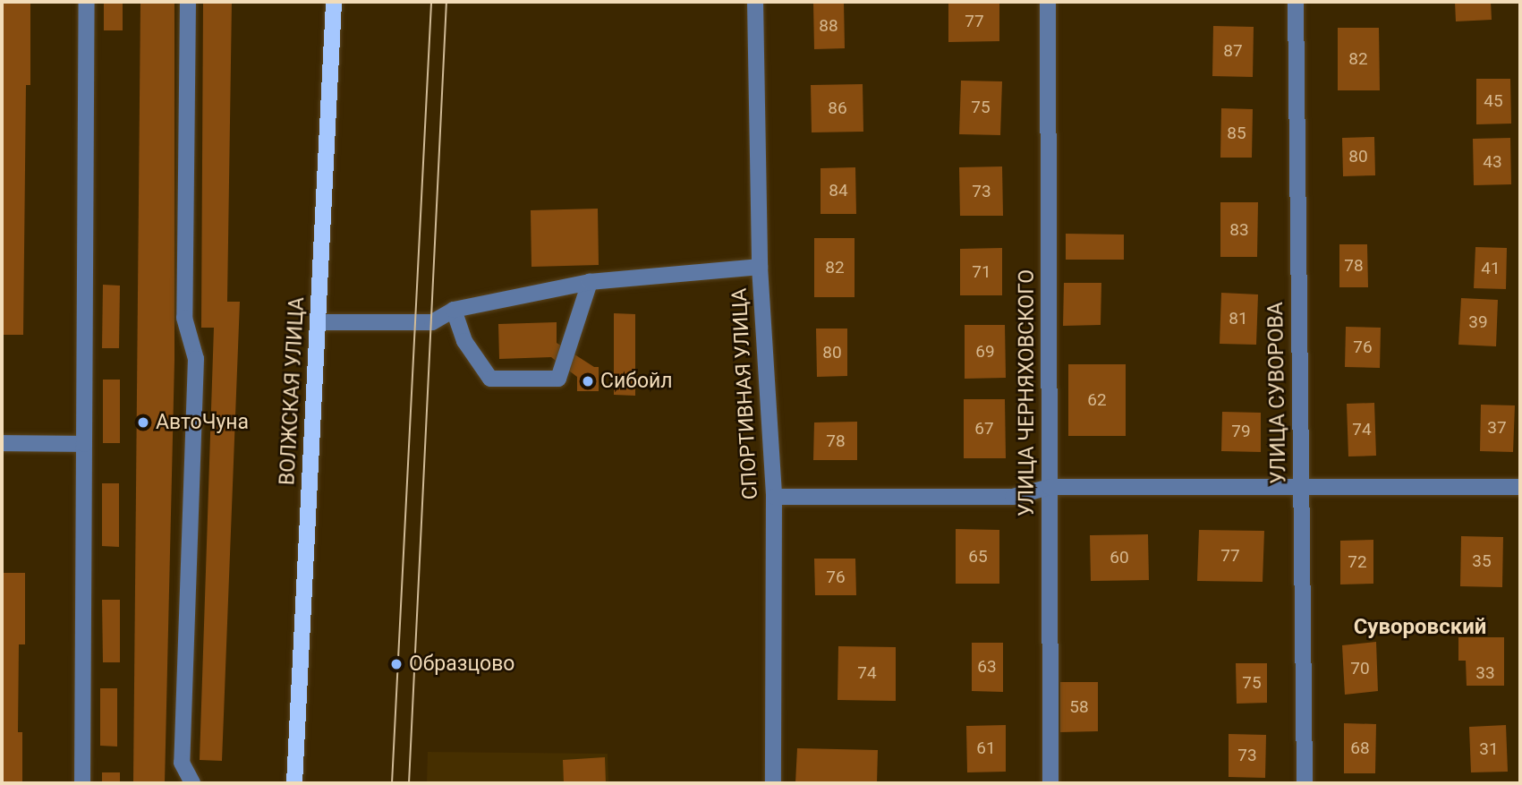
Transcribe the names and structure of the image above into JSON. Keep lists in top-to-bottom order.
{
  "streets": {
    "main road": ["ВОЛЖСКАЯ УЛИЦА"],
    "street": ["УЛИЦА ЧЕРНЯХОВСКОГО", "УЛИЦА СУВОРОВА", "СПОРТИВНАЯ УЛИЦА"]
  },
  "districts": ["Суворовский"],
  "places": ["Сибойл", "АвтоЧуна", "Образцово"],
  "house_numbers": [
    "77",
    "88",
    "87",
    "82",
    "45",
    "75",
    "86",
    "85",
    "80",
    "43",
    "84",
    "73",
    "83",
    "78",
    "82",
    "41",
    "71",
    "81",
    "39",
    "76",
    "69",
    "80",
    "62",
    "37",
    "67",
    "74",
    "79",
    "78",
    "77",
    "65",
    "60",
    "35",
    "72",
    "76",
    "63",
    "70",
    "74",
    "33",
    "75",
    "58",
    "61",
    "68",
    "31",
    "73"
  ]
}
